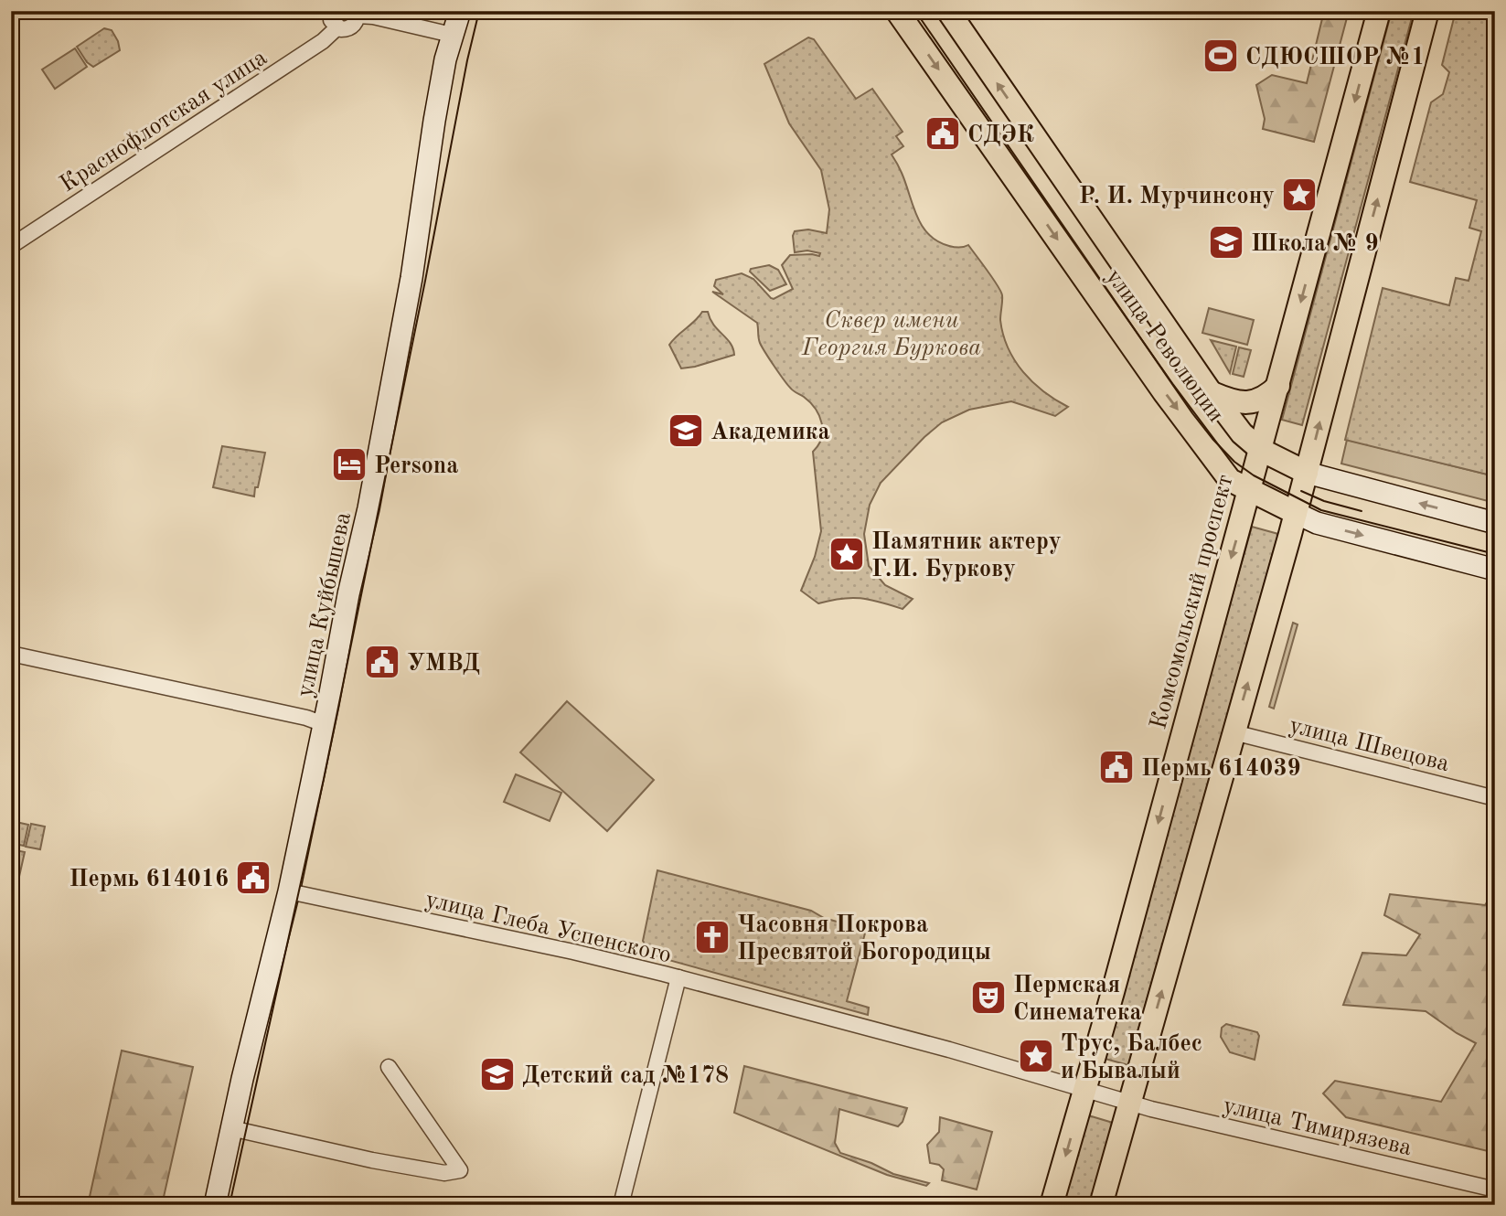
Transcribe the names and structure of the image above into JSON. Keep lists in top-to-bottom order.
{
  "streets": {
    "main road": ["улица Революции", "Комсомольский проспект", "улица Куйбышева"],
    "street": [
      "Краснофлотская улица",
      "улица Швецова",
      "улица Глеба Успенского",
      "улица Тимирязева"
    ]
  },
  "crossings": [
    ["улица Революции", "Комсомольский проспект"],
    ["Комсомольский проспект", "улица Глеба Успенского"],
    ["улица Куйбышева", "улица Глеба Успенского"],
    ["улица Глеба Успенского", "улица Тимирязева"]
  ],
  "parks": ["Сквер имени Георгия Буркова"],
  "places": {
    "sports": ["СДЮСШОР №1"],
    "public building": [
      "СДЭК",
      "УМВД",
      "Пермь 614039",
      "Пермь 614016"
    ],
    "place": ["Р. И. Мурчинсону", "Памятник актеру Г.И. Буркову", "Трус, Балбес и Бывалый"],
    "school or university": ["Школа № 9", "Академика", "Детский сад №178"],
    "hotel": ["Persona"],
    "church": ["Часовня Покрова Пресвятой Богородицы"],
    "theatre": ["Пермская Синематека"]
  }
}
